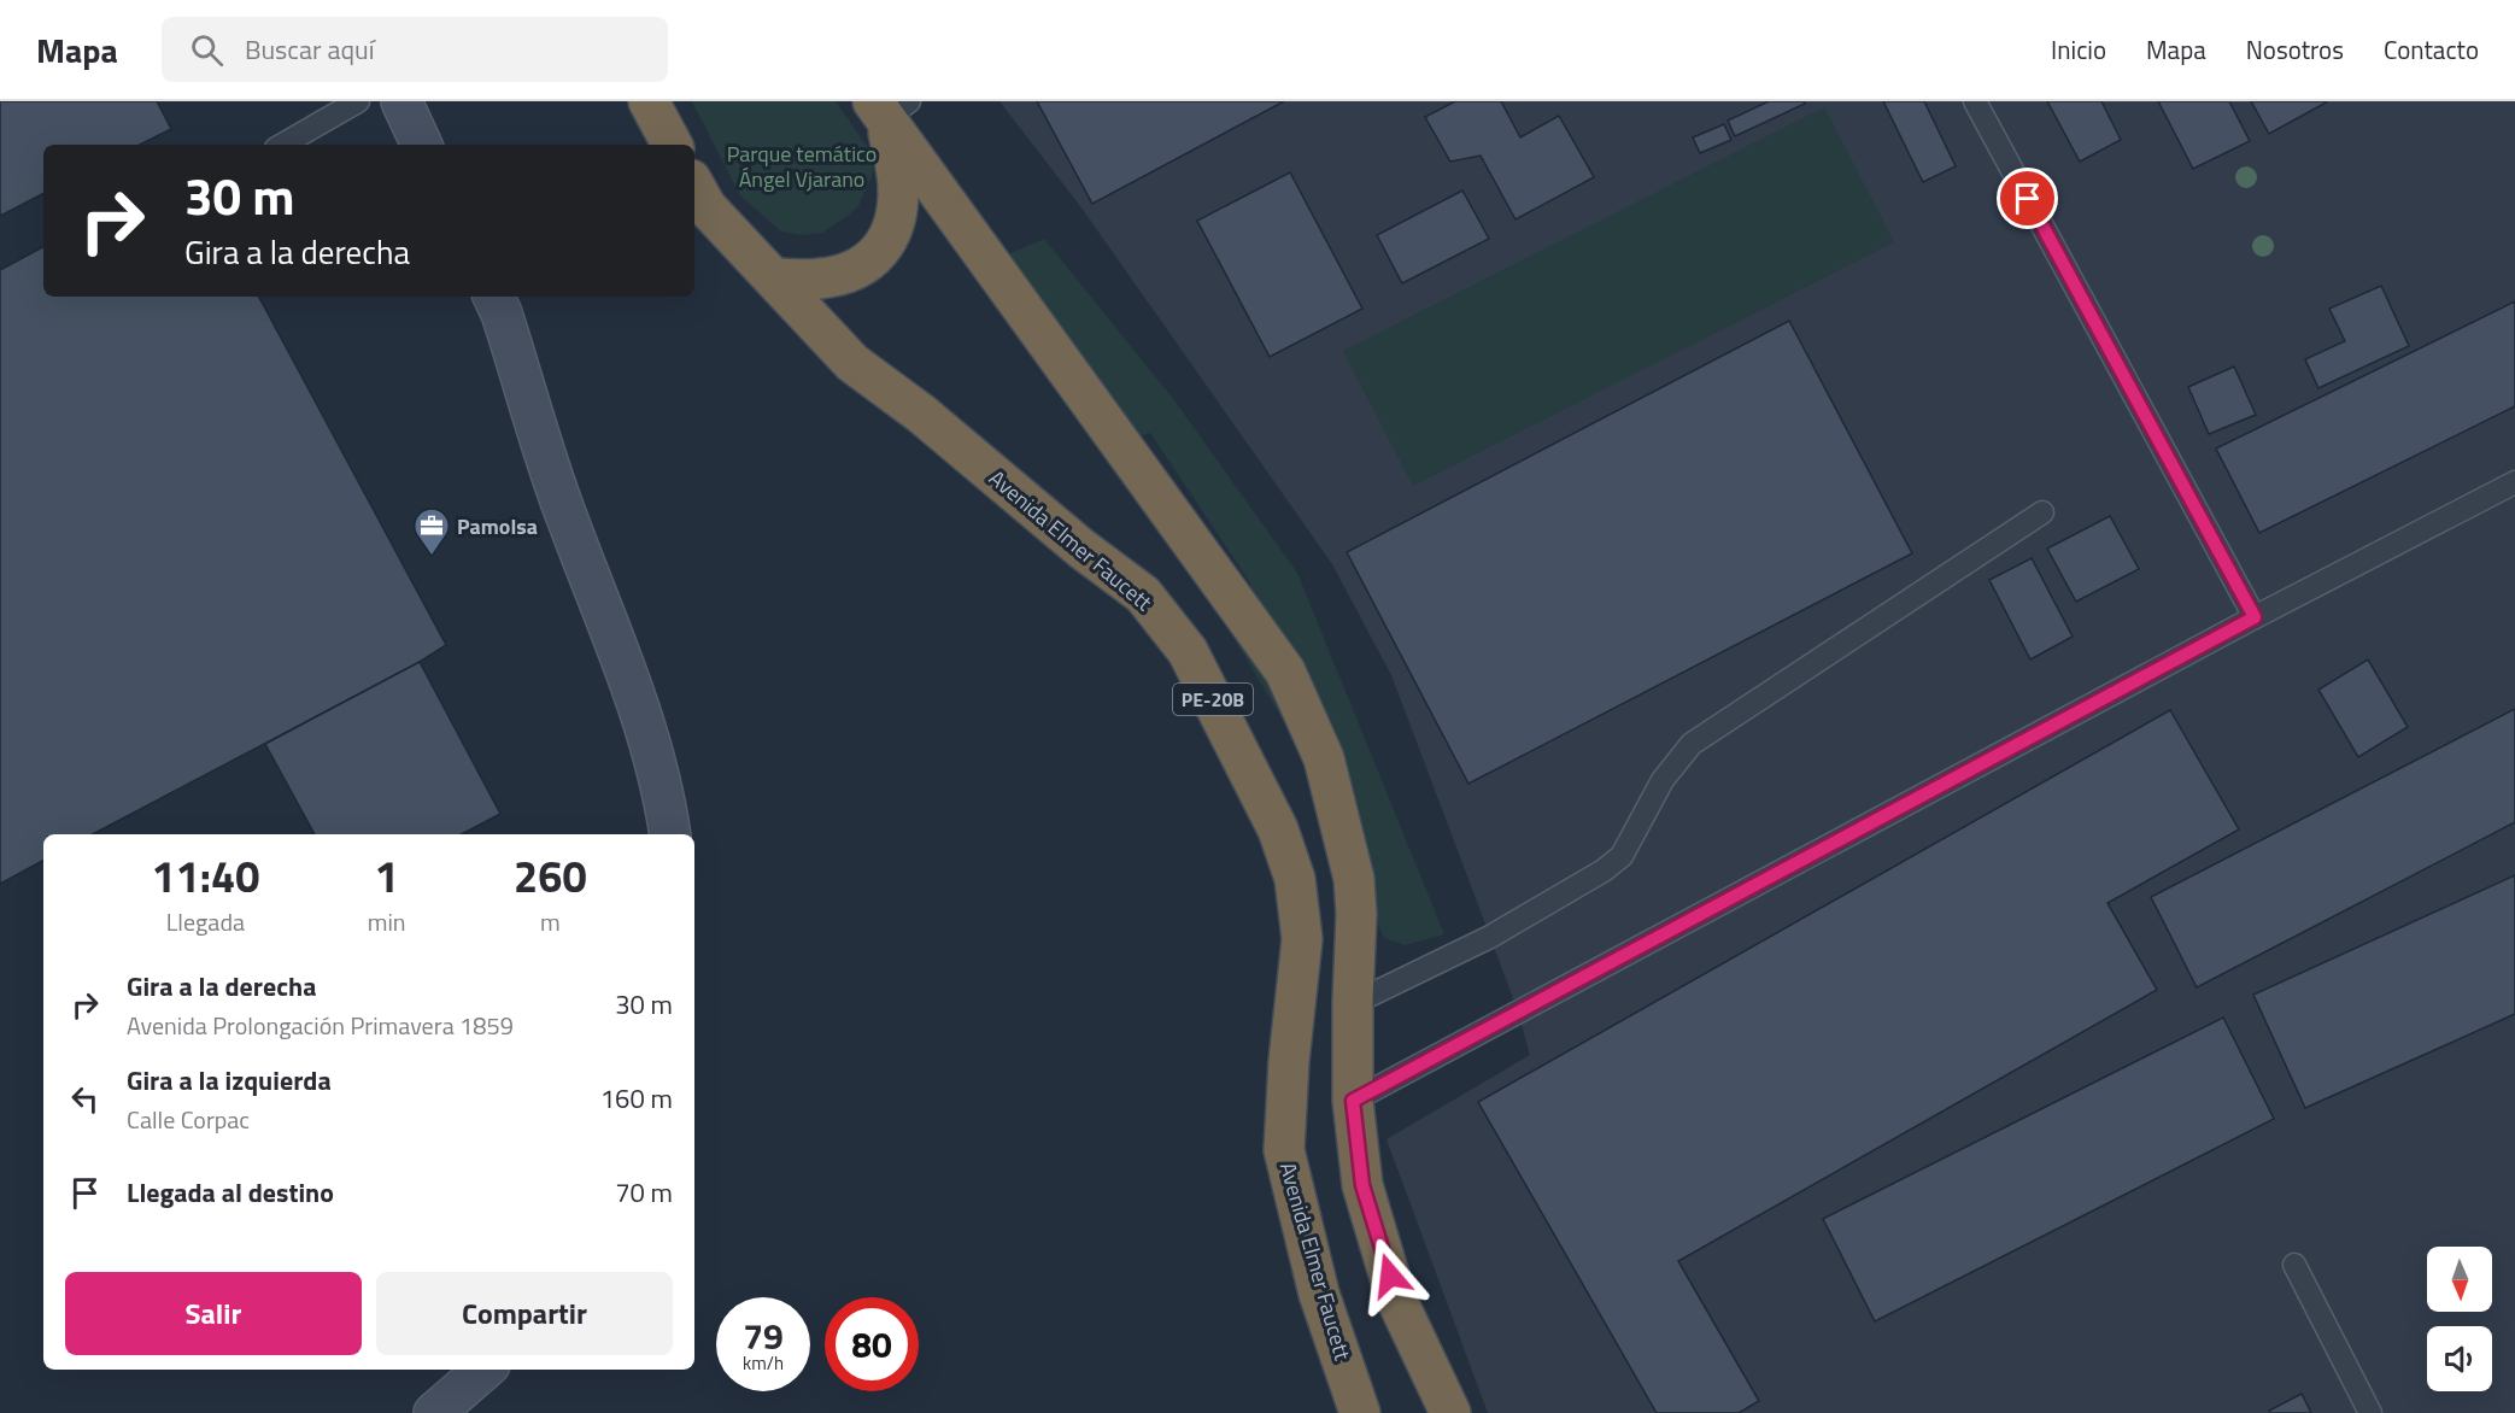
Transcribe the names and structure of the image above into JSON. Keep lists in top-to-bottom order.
{
  "streets": {
    "highway": ["Avenida Elmer Faucett", "PE-20B"]
  },
  "parks": ["Parque temático Ángel Vjarano"],
  "places": {
    "office": ["Pamolsa"]
  },
  "north": "bottom",
  "page": {
    "header": "Mapa",
    "search": "Buscar aquí",
    "nav": [
      "Inicio",
      "Mapa",
      "Nosotros",
      "Contacto"
    ],
    "turn": ["30 m", "Gira a la derecha"],
    "eta": [
      "11:40",
      "Llegada",
      "1",
      "min",
      "260",
      "m"
    ],
    "list": [
      {
        "name": "Gira a la derecha",
        "note": "Avenida Prolongación Primavera 1859",
        "value": "30 m"
      },
      {
        "name": "Gira a la izquierda",
        "note": "Calle Corpac",
        "value": "160 m"
      },
      {
        "name": "Llegada al destino",
        "value": "70 m"
      }
    ],
    "buttons": ["Salir", "Compartir"],
    "speed": "79 km/h",
    "limit": "80"
  }
}
